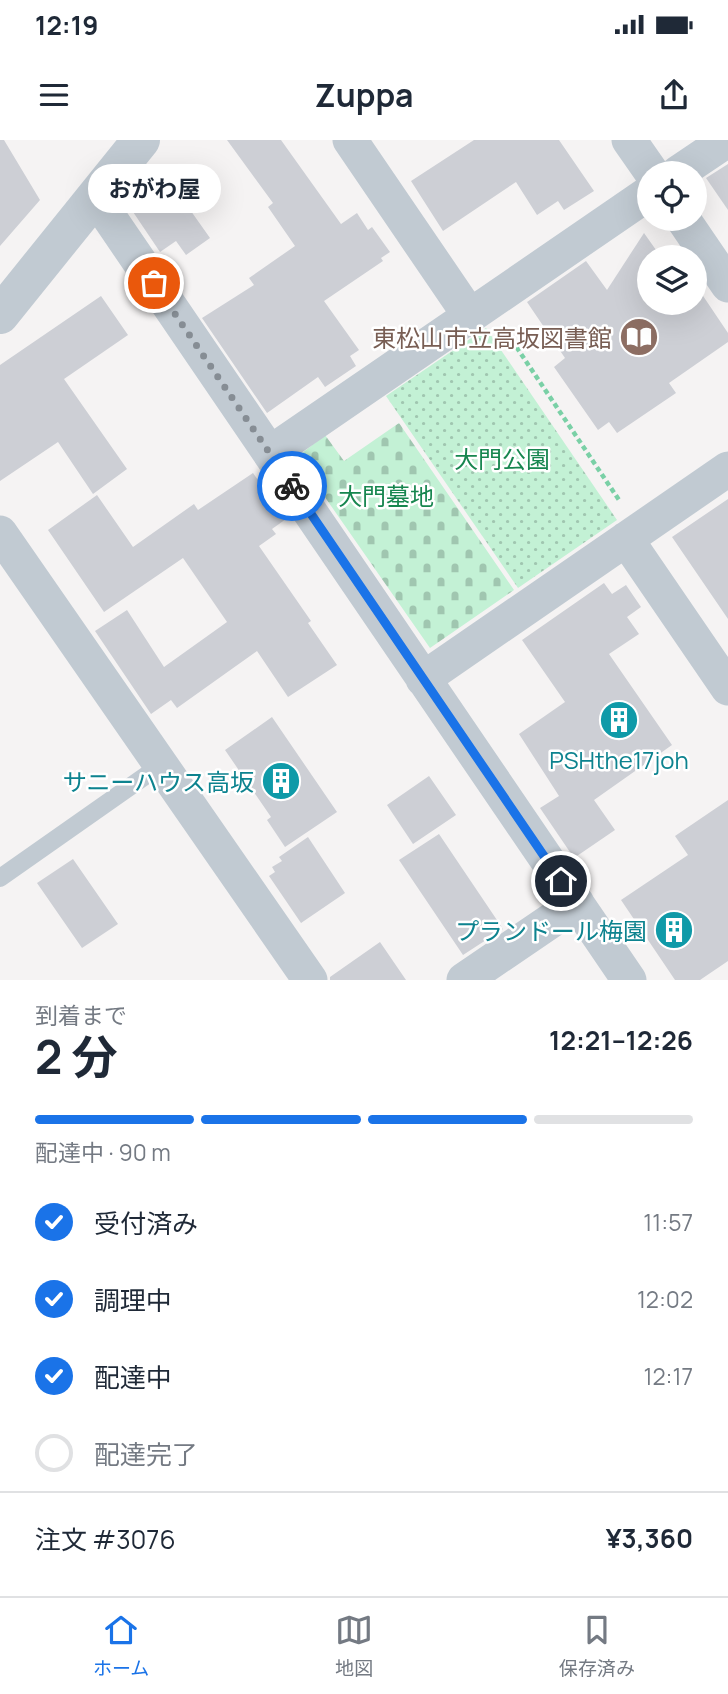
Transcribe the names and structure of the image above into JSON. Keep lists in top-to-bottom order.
{
  "parks": ["大門公園", "大門墓地"],
  "places": {
    "other": ["おがわ屋"],
    "library": ["東松山市立高坂図書館"],
    "building": ["PSHthe17joh", "サニーハウス高坂", "プランドール梅園"]
  },
  "page": {
    "status": "12:19",
    "header": "Zuppa",
    "bubble": "おがわ屋",
    "heading": ["2 分", "到着まで", "12:21–12:26"],
    "panel": ["注文 #3076", "¥3,360"],
    "bar": "配達中 · 90 m",
    "list": [
      ["受付済み", "11:57"],
      ["調理中", "12:02"],
      ["配達中", "12:17"],
      "配達完了"
    ],
    "tabs": ["ホーム", "地図", "保存済み"]
  }
}
